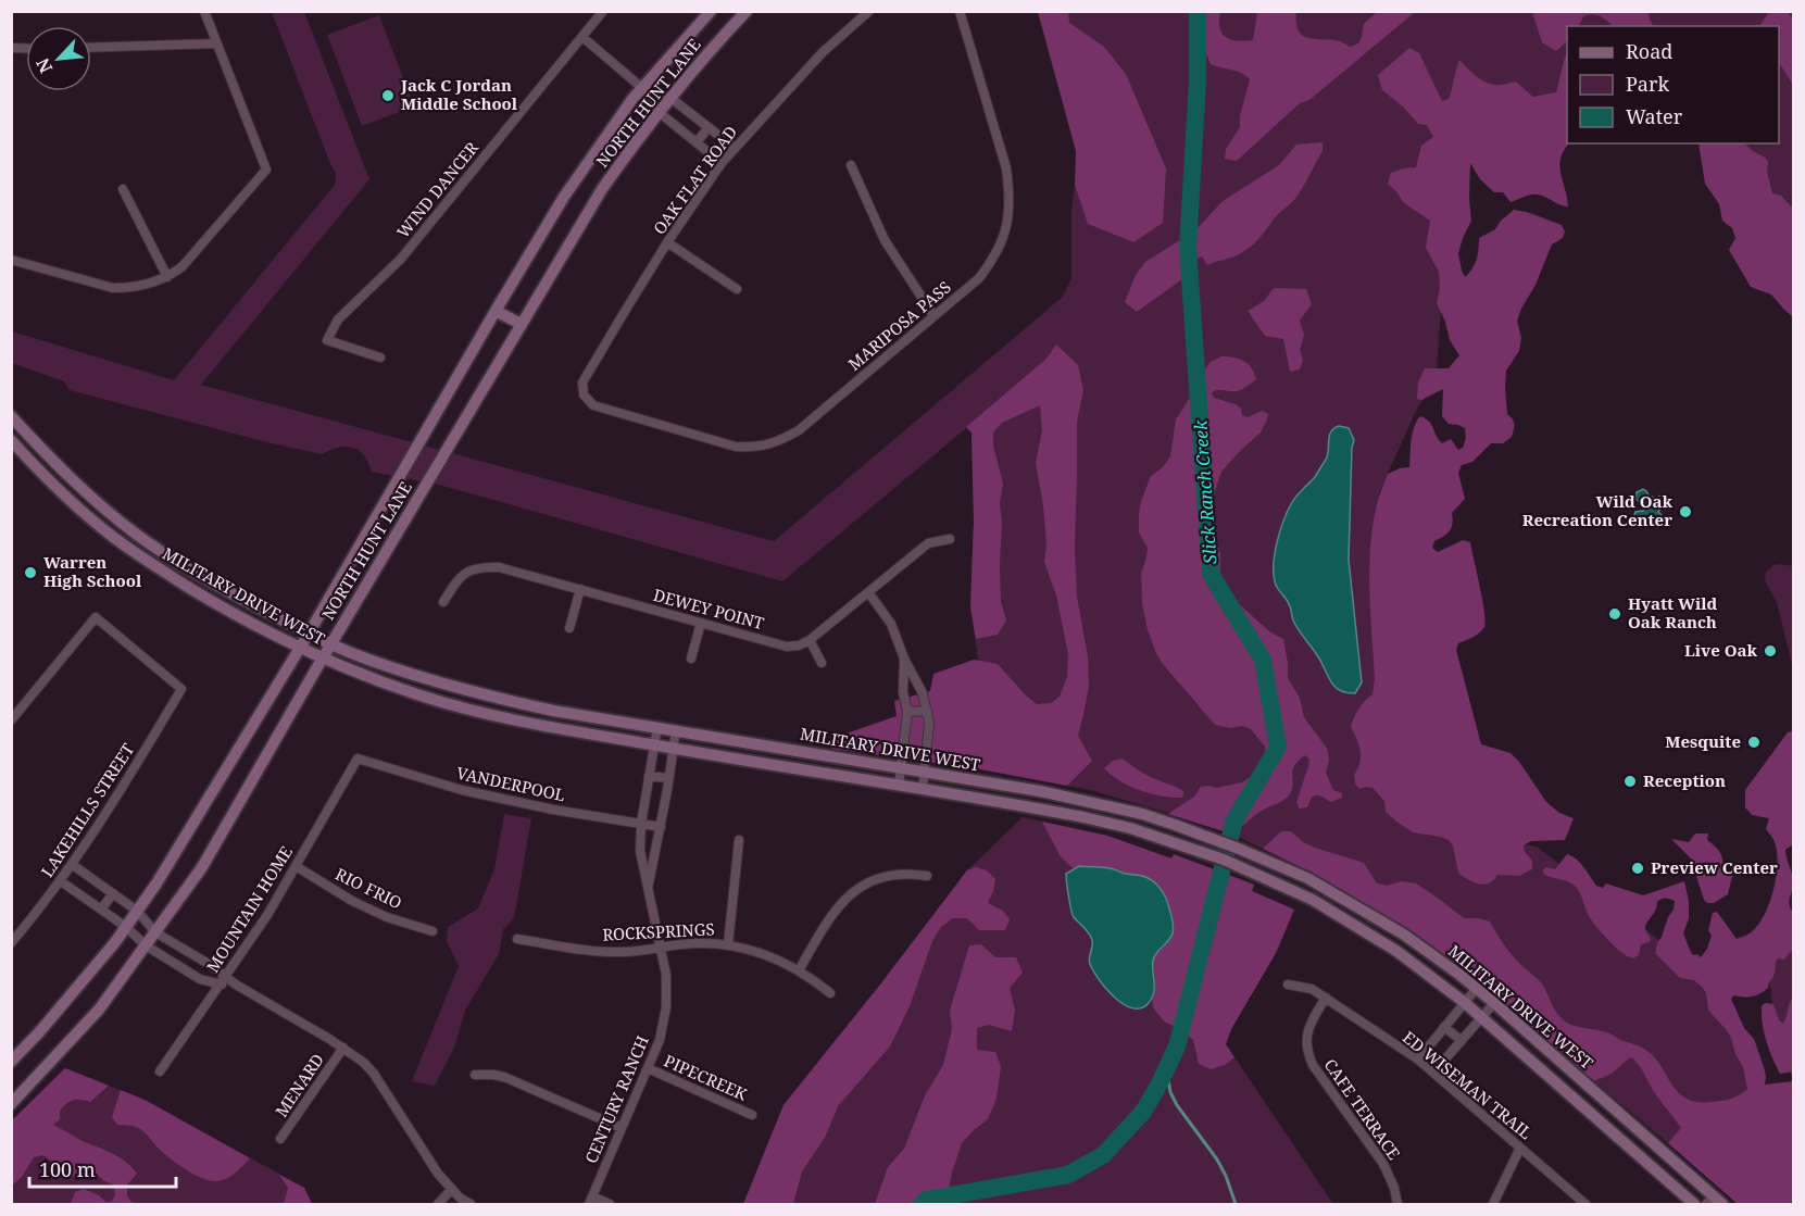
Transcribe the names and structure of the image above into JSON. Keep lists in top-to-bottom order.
{
  "streets": {
    "main road": ["NORTH HUNT LANE", "MILITARY DRIVE WEST"],
    "street": [
      "OAK FLAT ROAD",
      "WIND DANCER",
      "MARIPOSA PASS",
      "DEWEY POINT",
      "VANDERPOOL",
      "LAKEHILLS STREET",
      "RIO FRIO",
      "MOUNTAIN HOME",
      "ROCKSPRINGS",
      "PIPECREEK",
      "MENARD",
      "ED WISEMAN TRAIL",
      "CENTURY RANCH",
      "CAFE TERRACE"
    ]
  },
  "crossings": [
    ["NORTH HUNT LANE", "MILITARY DRIVE WEST"],
    ["OAK FLAT ROAD", "MARIPOSA PASS"],
    ["MILITARY DRIVE WEST", "CENTURY RANCH"],
    ["VANDERPOOL", "MOUNTAIN HOME"],
    ["VANDERPOOL", "CENTURY RANCH"],
    ["RIO FRIO", "MOUNTAIN HOME"],
    ["ROCKSPRINGS", "CENTURY RANCH"],
    ["PIPECREEK", "CENTURY RANCH"],
    ["ED WISEMAN TRAIL", "CAFE TERRACE"]
  ],
  "water": ["Slick Ranch Creek"],
  "places": [
    "Jack C Jordan Middle School",
    "Wild Oak Recreation Center",
    "Warren High School",
    "Hyatt Wild Oak Ranch",
    "Live Oak",
    "Mesquite",
    "Reception",
    "Preview Center"
  ],
  "legend": ["Road", "Park", "Water"],
  "scale_bar": "100 m",
  "north": "bottom left"
}
